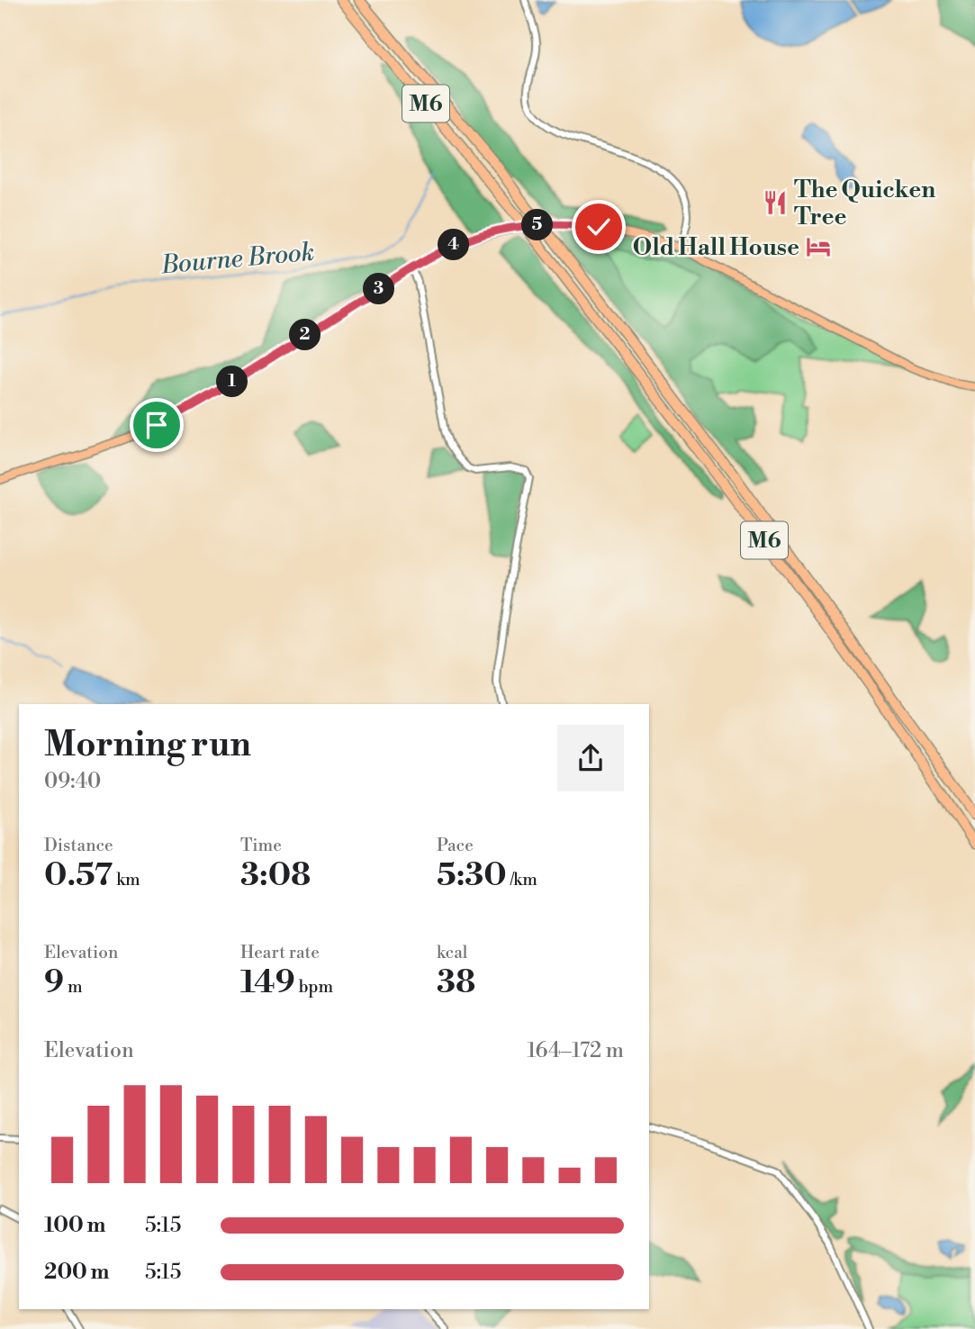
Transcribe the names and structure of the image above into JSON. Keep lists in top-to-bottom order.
{
  "streets": {
    "highway": ["M6"]
  },
  "water": ["Bourne Brook"],
  "places": {
    "restaurant": ["The Quicken Tree"],
    "hotel": ["Old Hall House"]
  },
  "page": {
    "pins": [
      "5",
      "4",
      "3",
      "2",
      "1"
    ],
    "heading": ["Morning run", "09:40"],
    "stats": [
      ["Distance", "0.57 km"],
      ["Time", "3:08"],
      ["Pace", "5:30 /km"],
      ["Elevation", "9 m"],
      ["Heart rate", "149 bpm"],
      ["kcal", "38"]
    ],
    "chart": ["Elevation", "164–172 m"],
    "list": [
      {
        "name": "100 m",
        "note": "5:15"
      },
      {
        "name": "200 m",
        "note": "5:15"
      }
    ]
  }
}
